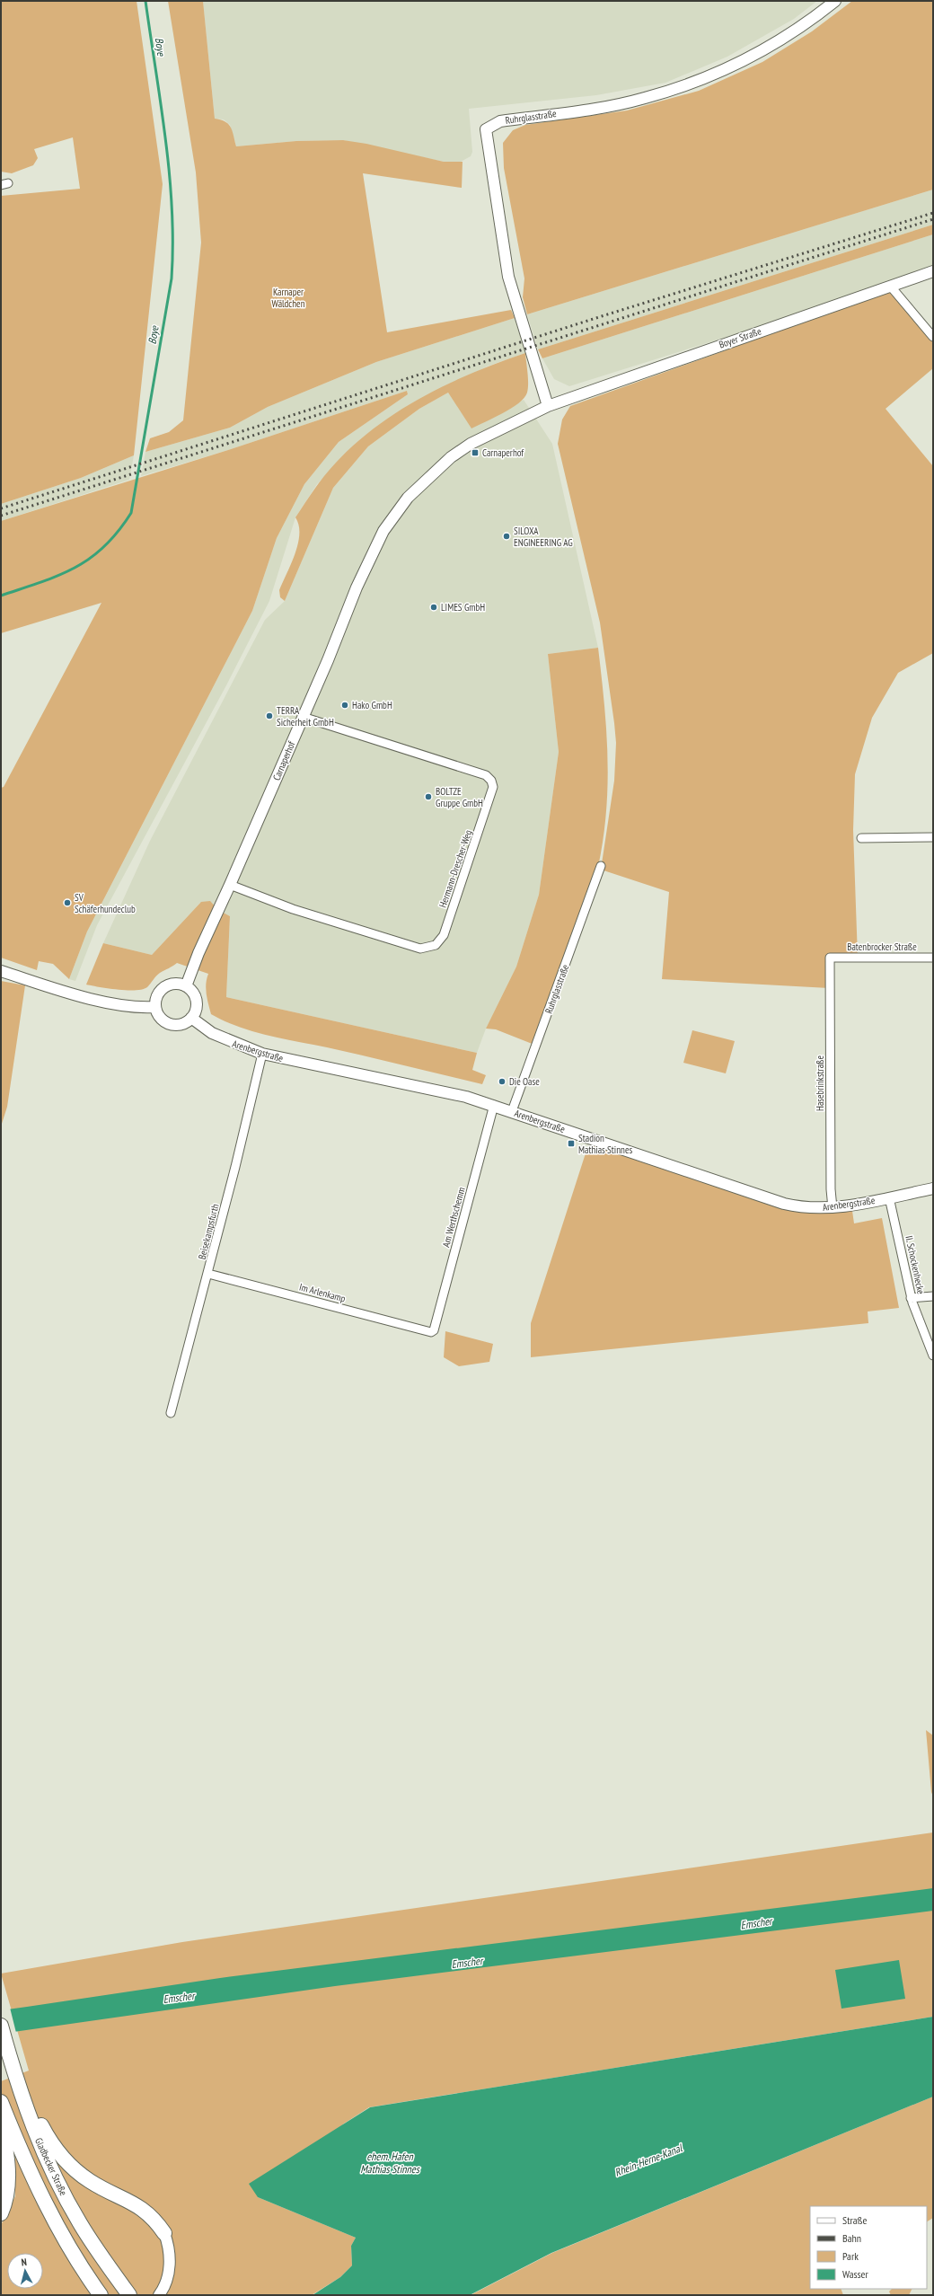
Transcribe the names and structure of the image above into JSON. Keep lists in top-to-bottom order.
{
  "streets": {
    "highway": ["Gladbecker Straße"],
    "street": [
      "Ruhrglasstraße",
      "Boyer Straße",
      "Carnaperhof",
      "Hermann-Drescher-Weg",
      "Batenbrocker Straße",
      "Arenbergstraße",
      "Hasebrinkstraße",
      "Am Werthschemm",
      "Beisekampsfurth",
      "II. Schockenhecke",
      "Im Arlenkamp"
    ]
  },
  "crossings": [
    ["Ruhrglasstraße", "Boyer Straße"],
    ["Ruhrglasstraße", "Carnaperhof"],
    ["Ruhrglasstraße", "Arenbergstraße"],
    ["Boyer Straße", "Carnaperhof"],
    ["Carnaperhof", "Hermann-Drescher-Weg"],
    ["Carnaperhof", "Arenbergstraße"],
    ["Batenbrocker Straße", "Hasebrinkstraße"],
    ["Arenbergstraße", "Hasebrinkstraße"],
    ["Arenbergstraße", "Am Werthschemm"],
    ["Arenbergstraße", "Beisekampsfurth"],
    ["Arenbergstraße", "II. Schockenhecke"],
    ["Am Werthschemm", "Im Arlenkamp"],
    ["Beisekampsfurth", "Im Arlenkamp"]
  ],
  "water": [
    "Boye",
    "Emscher",
    "ehem. Hafen Mathias Stinnes",
    "Rhein-Herne-Kanal"
  ],
  "parks": ["Karnaper Wäldchen"],
  "places": {
    "transit": ["Carnaperhof", "Stadion Mathias Stinnes"],
    "other": [
      "SILOXA ENGINEERING AG",
      "LIMES GmbH",
      "Hako GmbH",
      "TERRA Sicherheit GmbH",
      "BOLTZE Gruppe GmbH",
      "SV Schäferhundeclub",
      "Die Oase"
    ]
  },
  "legend": [
    "Straße",
    "Bahn",
    "Park",
    "Wasser"
  ],
  "north": "top"
}
